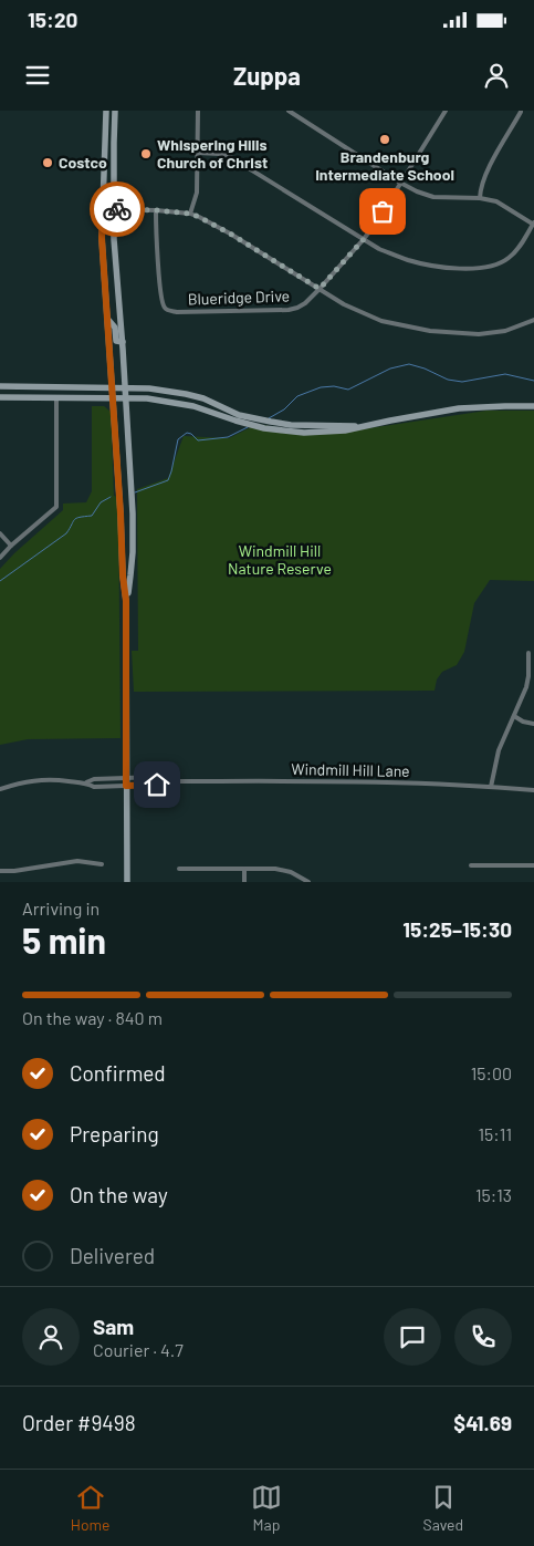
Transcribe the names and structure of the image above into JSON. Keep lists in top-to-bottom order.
{
  "streets": {
    "street": ["Blueridge Drive", "Windmill Hill Lane"]
  },
  "parks": ["Windmill Hill Nature Reserve"],
  "places": ["Brandenburg Intermediate School", "Whispering Hills Church of Christ", "Costco"],
  "page": {
    "status": "15:20",
    "header": "Zuppa",
    "heading": ["5 min", "Arriving in", "15:25–15:30"],
    "panel": [
      "Sam",
      "Courier · 4.7",
      "Order #9498",
      "$41.69"
    ],
    "bar": "On the way · 840 m",
    "list": [
      ["Confirmed", "15:00"],
      ["Preparing", "15:11"],
      ["On the way", "15:13"],
      "Delivered"
    ],
    "tabs": ["Home", "Map", "Saved"]
  }
}
